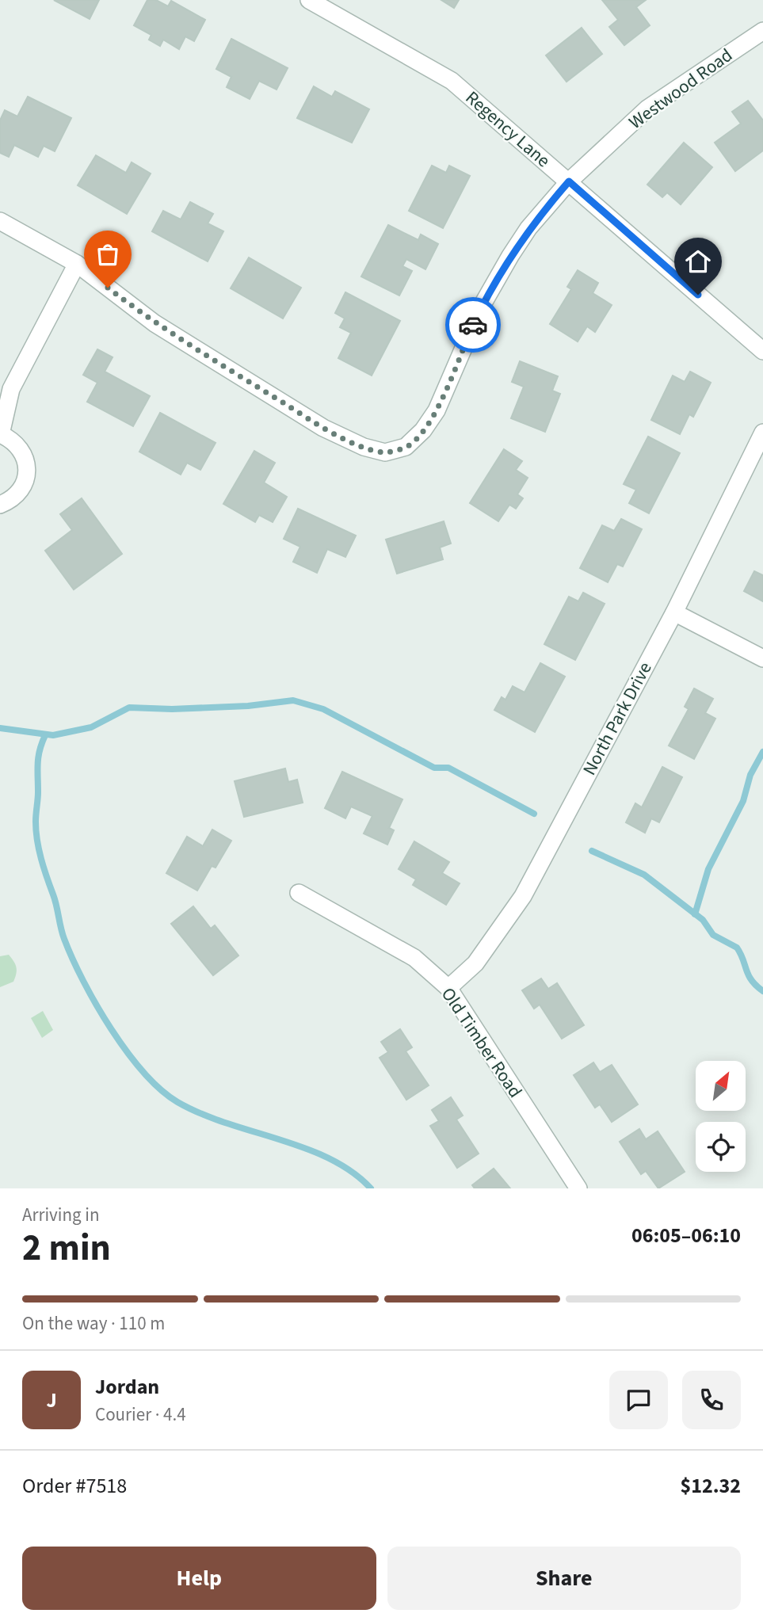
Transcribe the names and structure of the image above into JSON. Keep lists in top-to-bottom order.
{
  "streets": {
    "street": [
      "Westwood Road",
      "Regency Lane",
      "North Park Drive",
      "Old Timber Road"
    ]
  },
  "crossings": [
    ["Westwood Road", "Regency Lane"],
    ["North Park Drive", "Old Timber Road"]
  ],
  "north": "top right",
  "page": {
    "heading": ["2 min", "Arriving in", "06:05–06:10"],
    "panel": [
      "Jordan",
      "Courier · 4.4",
      "Order #7518",
      "$12.32"
    ],
    "bar": "On the way · 110 m",
    "round": "J",
    "buttons": ["Help", "Share"]
  }
}
